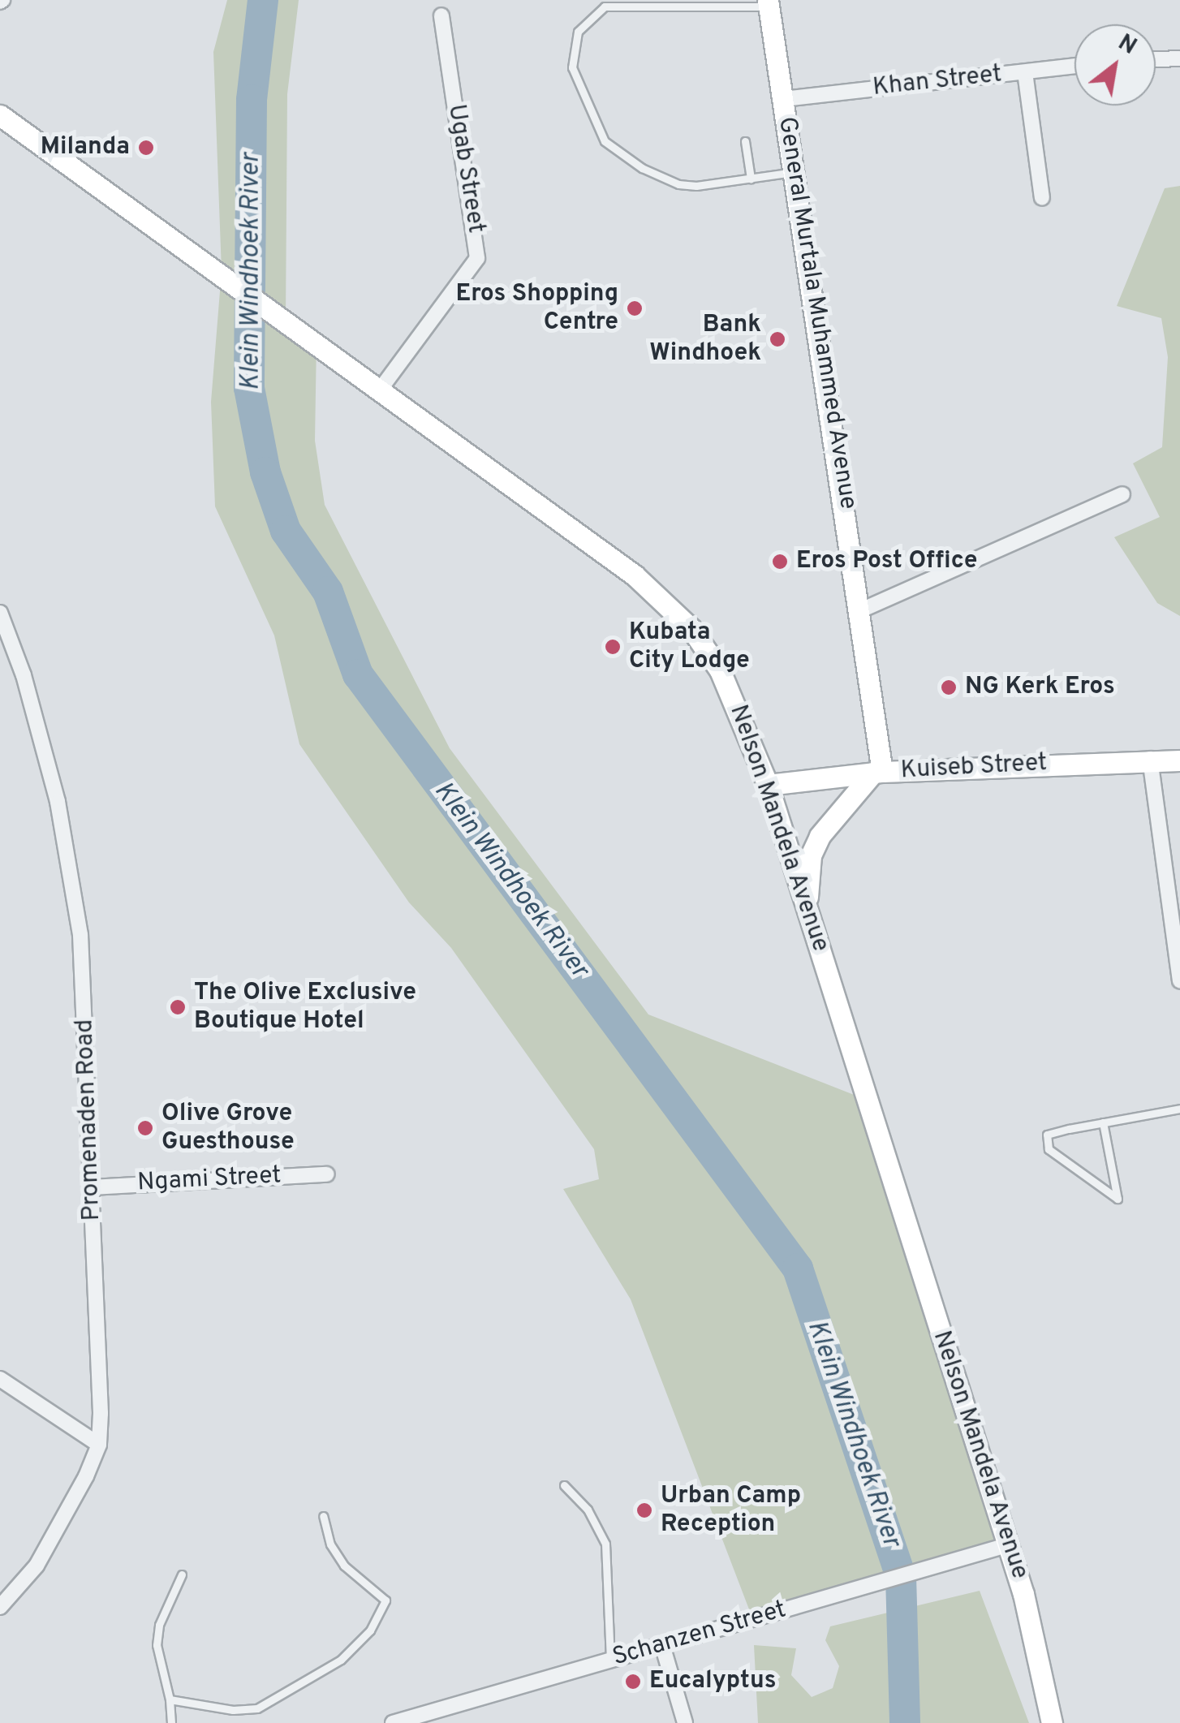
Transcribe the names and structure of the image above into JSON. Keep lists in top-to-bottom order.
{
  "streets": {
    "main road": ["General Murtala Muhammed Avenue", "Kuiseb Street", "Nelson Mandela Avenue"],
    "street": [
      "Khan Street",
      "Ugab Street",
      "Promenaden Road",
      "Ngami Street",
      "Schanzen Street"
    ]
  },
  "crossings": [
    ["Khan Street", "General Murtala Muhammed Avenue"],
    ["Ugab Street", "Nelson Mandela Avenue"],
    ["General Murtala Muhammed Avenue", "Kuiseb Street"],
    ["Kuiseb Street", "Nelson Mandela Avenue"],
    ["Nelson Mandela Avenue", "Schanzen Street"],
    ["Promenaden Road", "Ngami Street"]
  ],
  "water": ["Klein Windhoek River"],
  "places": [
    "Milanda",
    "Eros Shopping Centre",
    "Bank Windhoek",
    "Eros Post Office",
    "Kubata City Lodge",
    "NG Kerk Eros",
    "The Olive Exclusive Boutique Hotel",
    "Olive Grove Guesthouse",
    "Urban Camp Reception",
    "Eucalyptus"
  ],
  "north": "top right"
}
